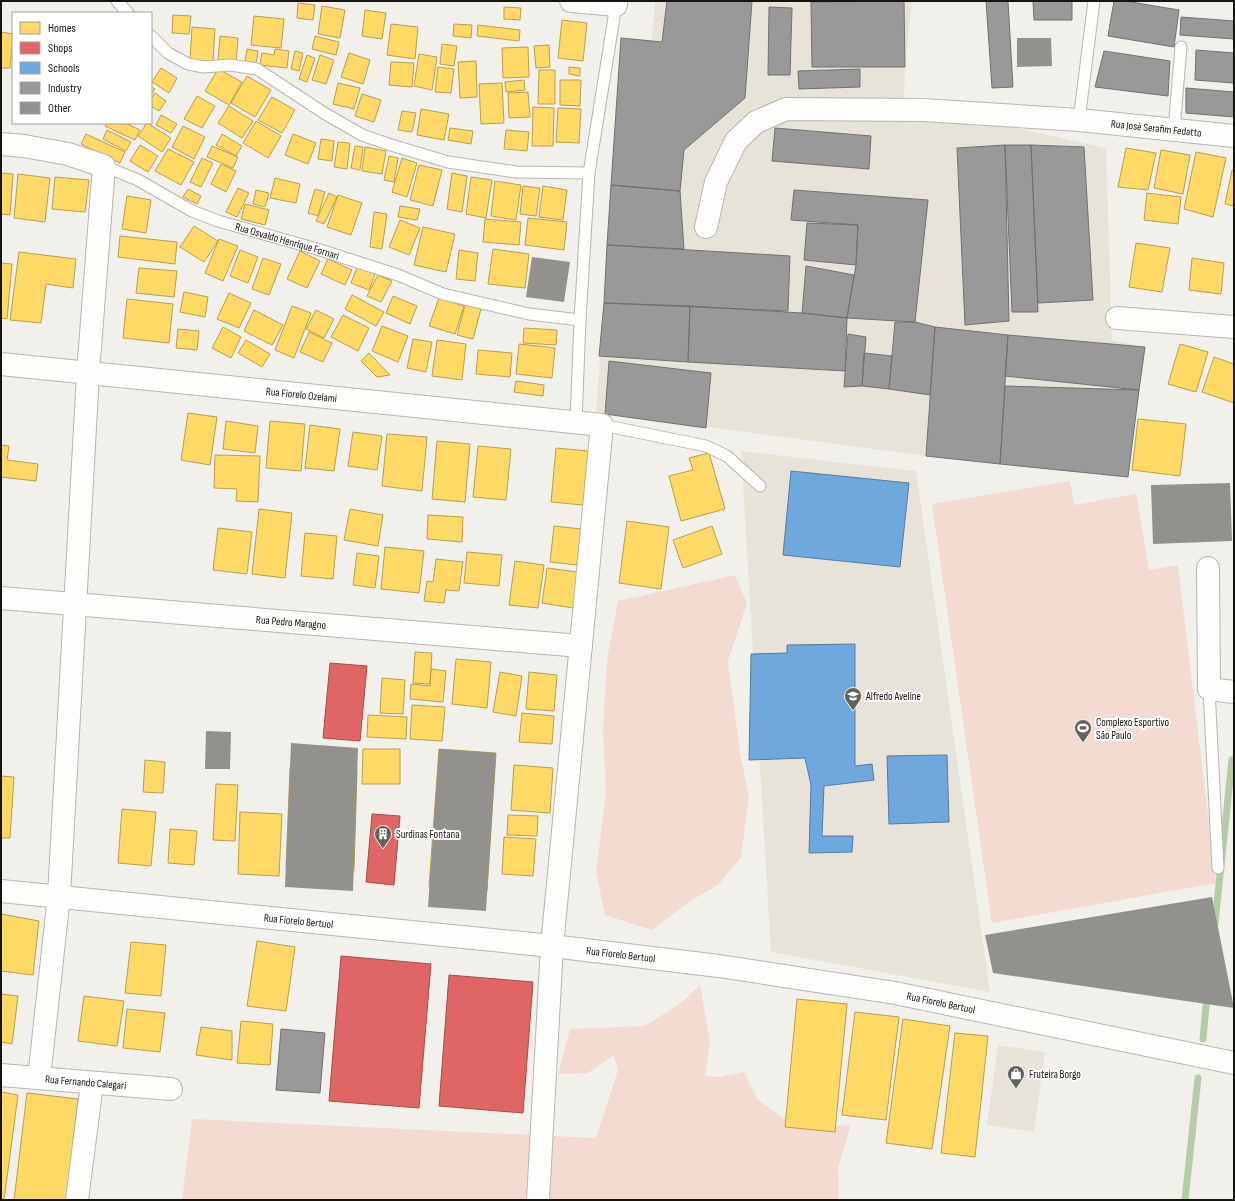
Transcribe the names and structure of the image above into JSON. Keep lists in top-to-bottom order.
{
  "streets": {
    "street": [
      "Rua José Serafim Fedatto",
      "Rua Osvaldo Henrique Fornari",
      "Rua Fiorelo Ozelami",
      "Rua Pedro Maragno",
      "Rua Fiorelo Bertuol",
      "Rua Fernando Calegari"
    ]
  },
  "places": {
    "school or university": ["Alfredo Aveline"],
    "sports": ["Complexo Esportivo São Paulo"],
    "building": ["Surdinas Fontana"],
    "shop": ["Fruteira Borgo"]
  },
  "legend": [
    "Homes",
    "Shops",
    "Schools",
    "Industry",
    "Other"
  ]
}
